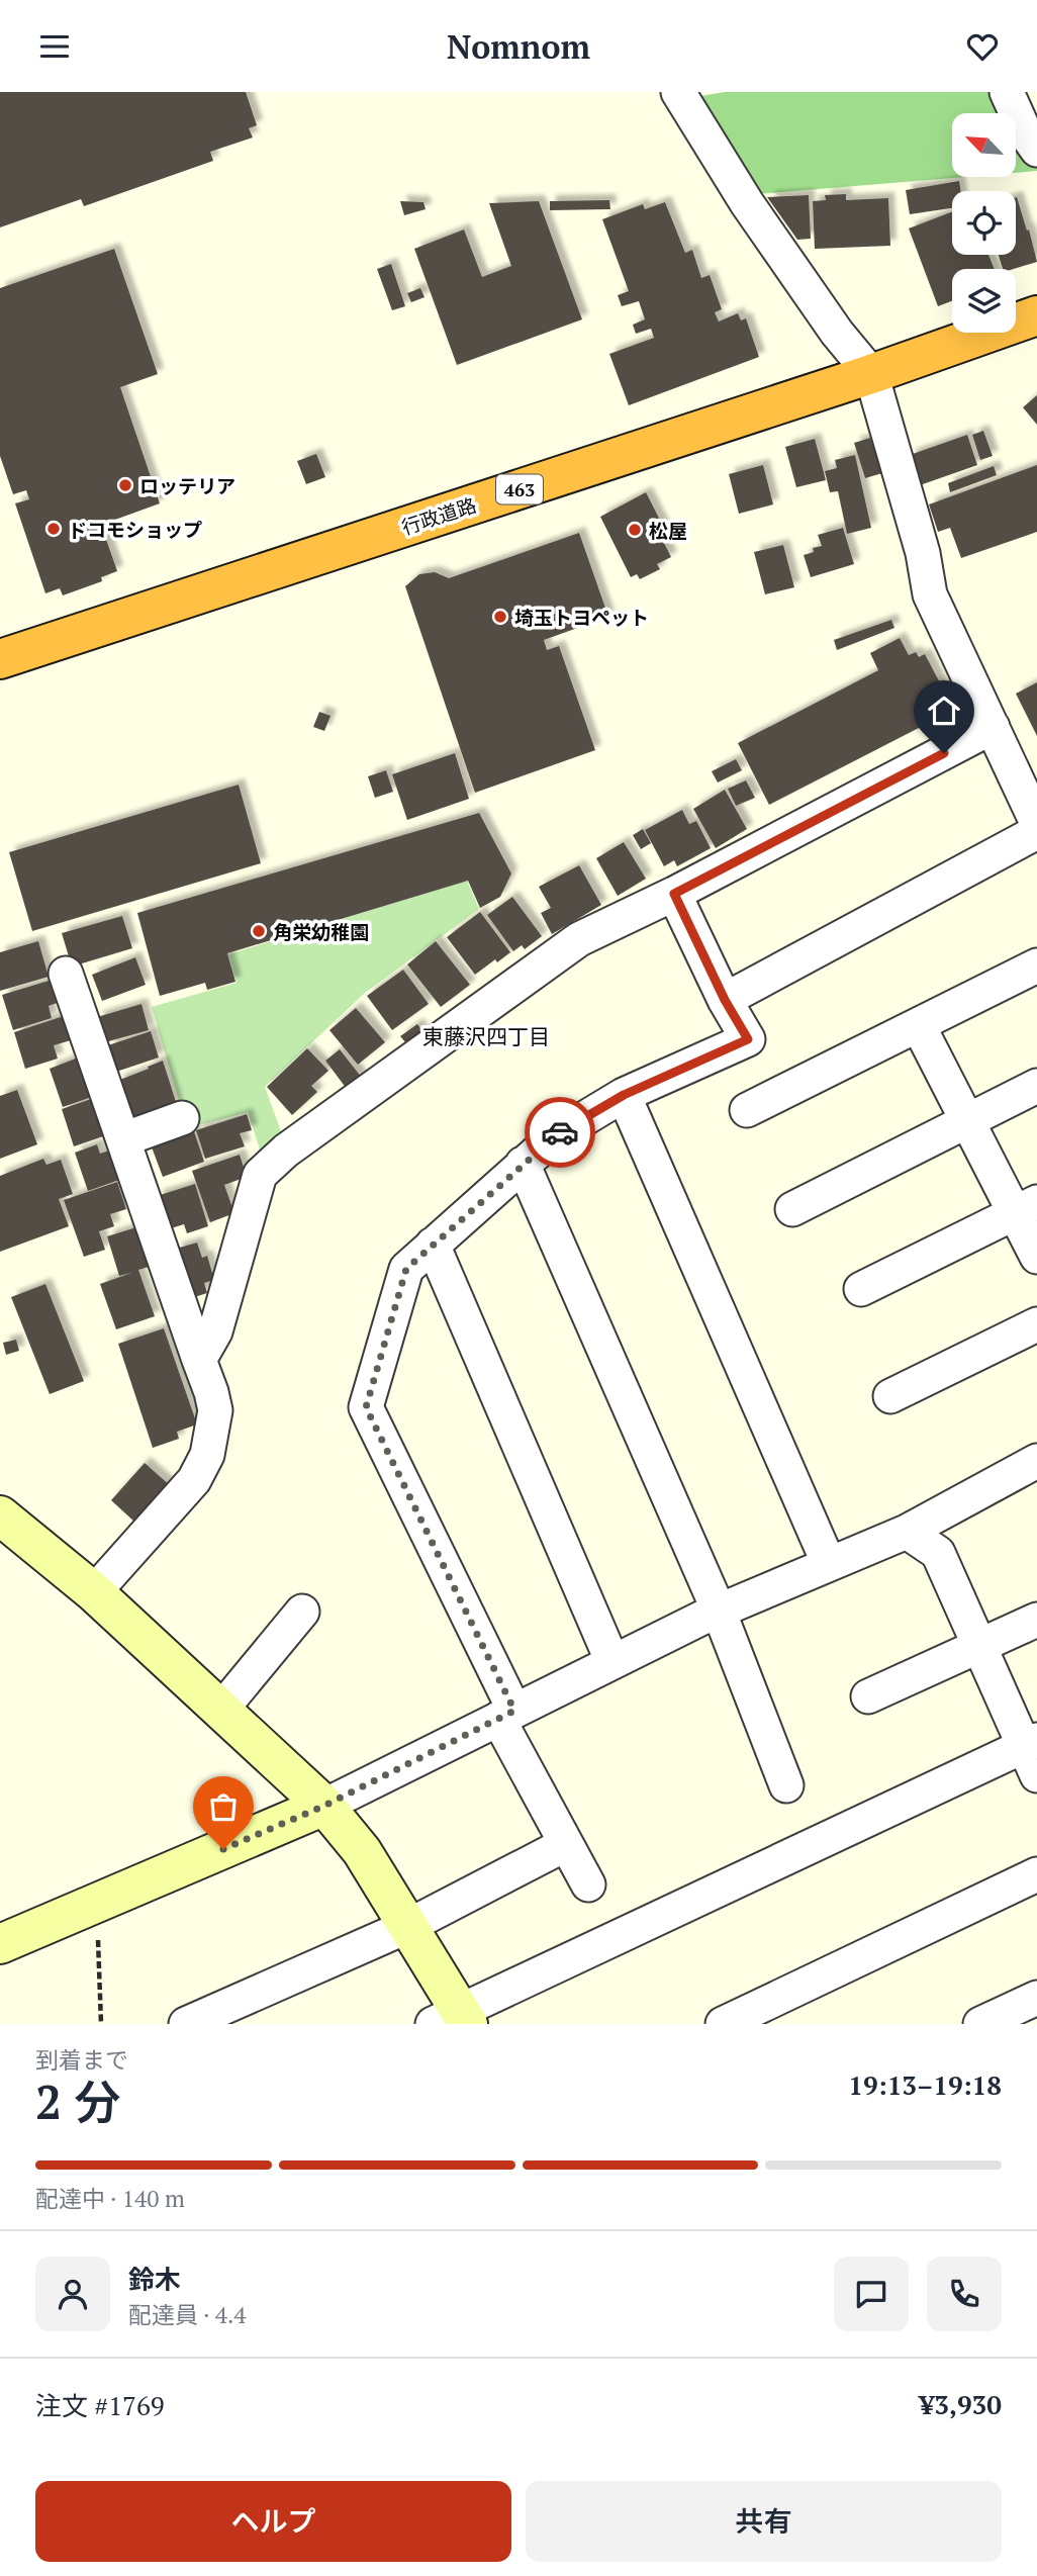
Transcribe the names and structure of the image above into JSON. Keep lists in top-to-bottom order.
{
  "streets": {
    "highway": ["463", "行政道路"]
  },
  "districts": ["東藤沢四丁目"],
  "places": [
    "ロッテリア",
    "ドコモショップ",
    "松屋",
    "埼玉トヨペット",
    "角栄幼稚園"
  ],
  "north": "top left",
  "page": {
    "header": "Nomnom",
    "heading": ["2 分", "到着まで", "19:13–19:18"],
    "panel": [
      "鈴木",
      "配達員 · 4.4",
      "注文 #1769",
      "¥3,930"
    ],
    "bar": "配達中 · 140 m",
    "buttons": ["ヘルプ", "共有"]
  }
}
